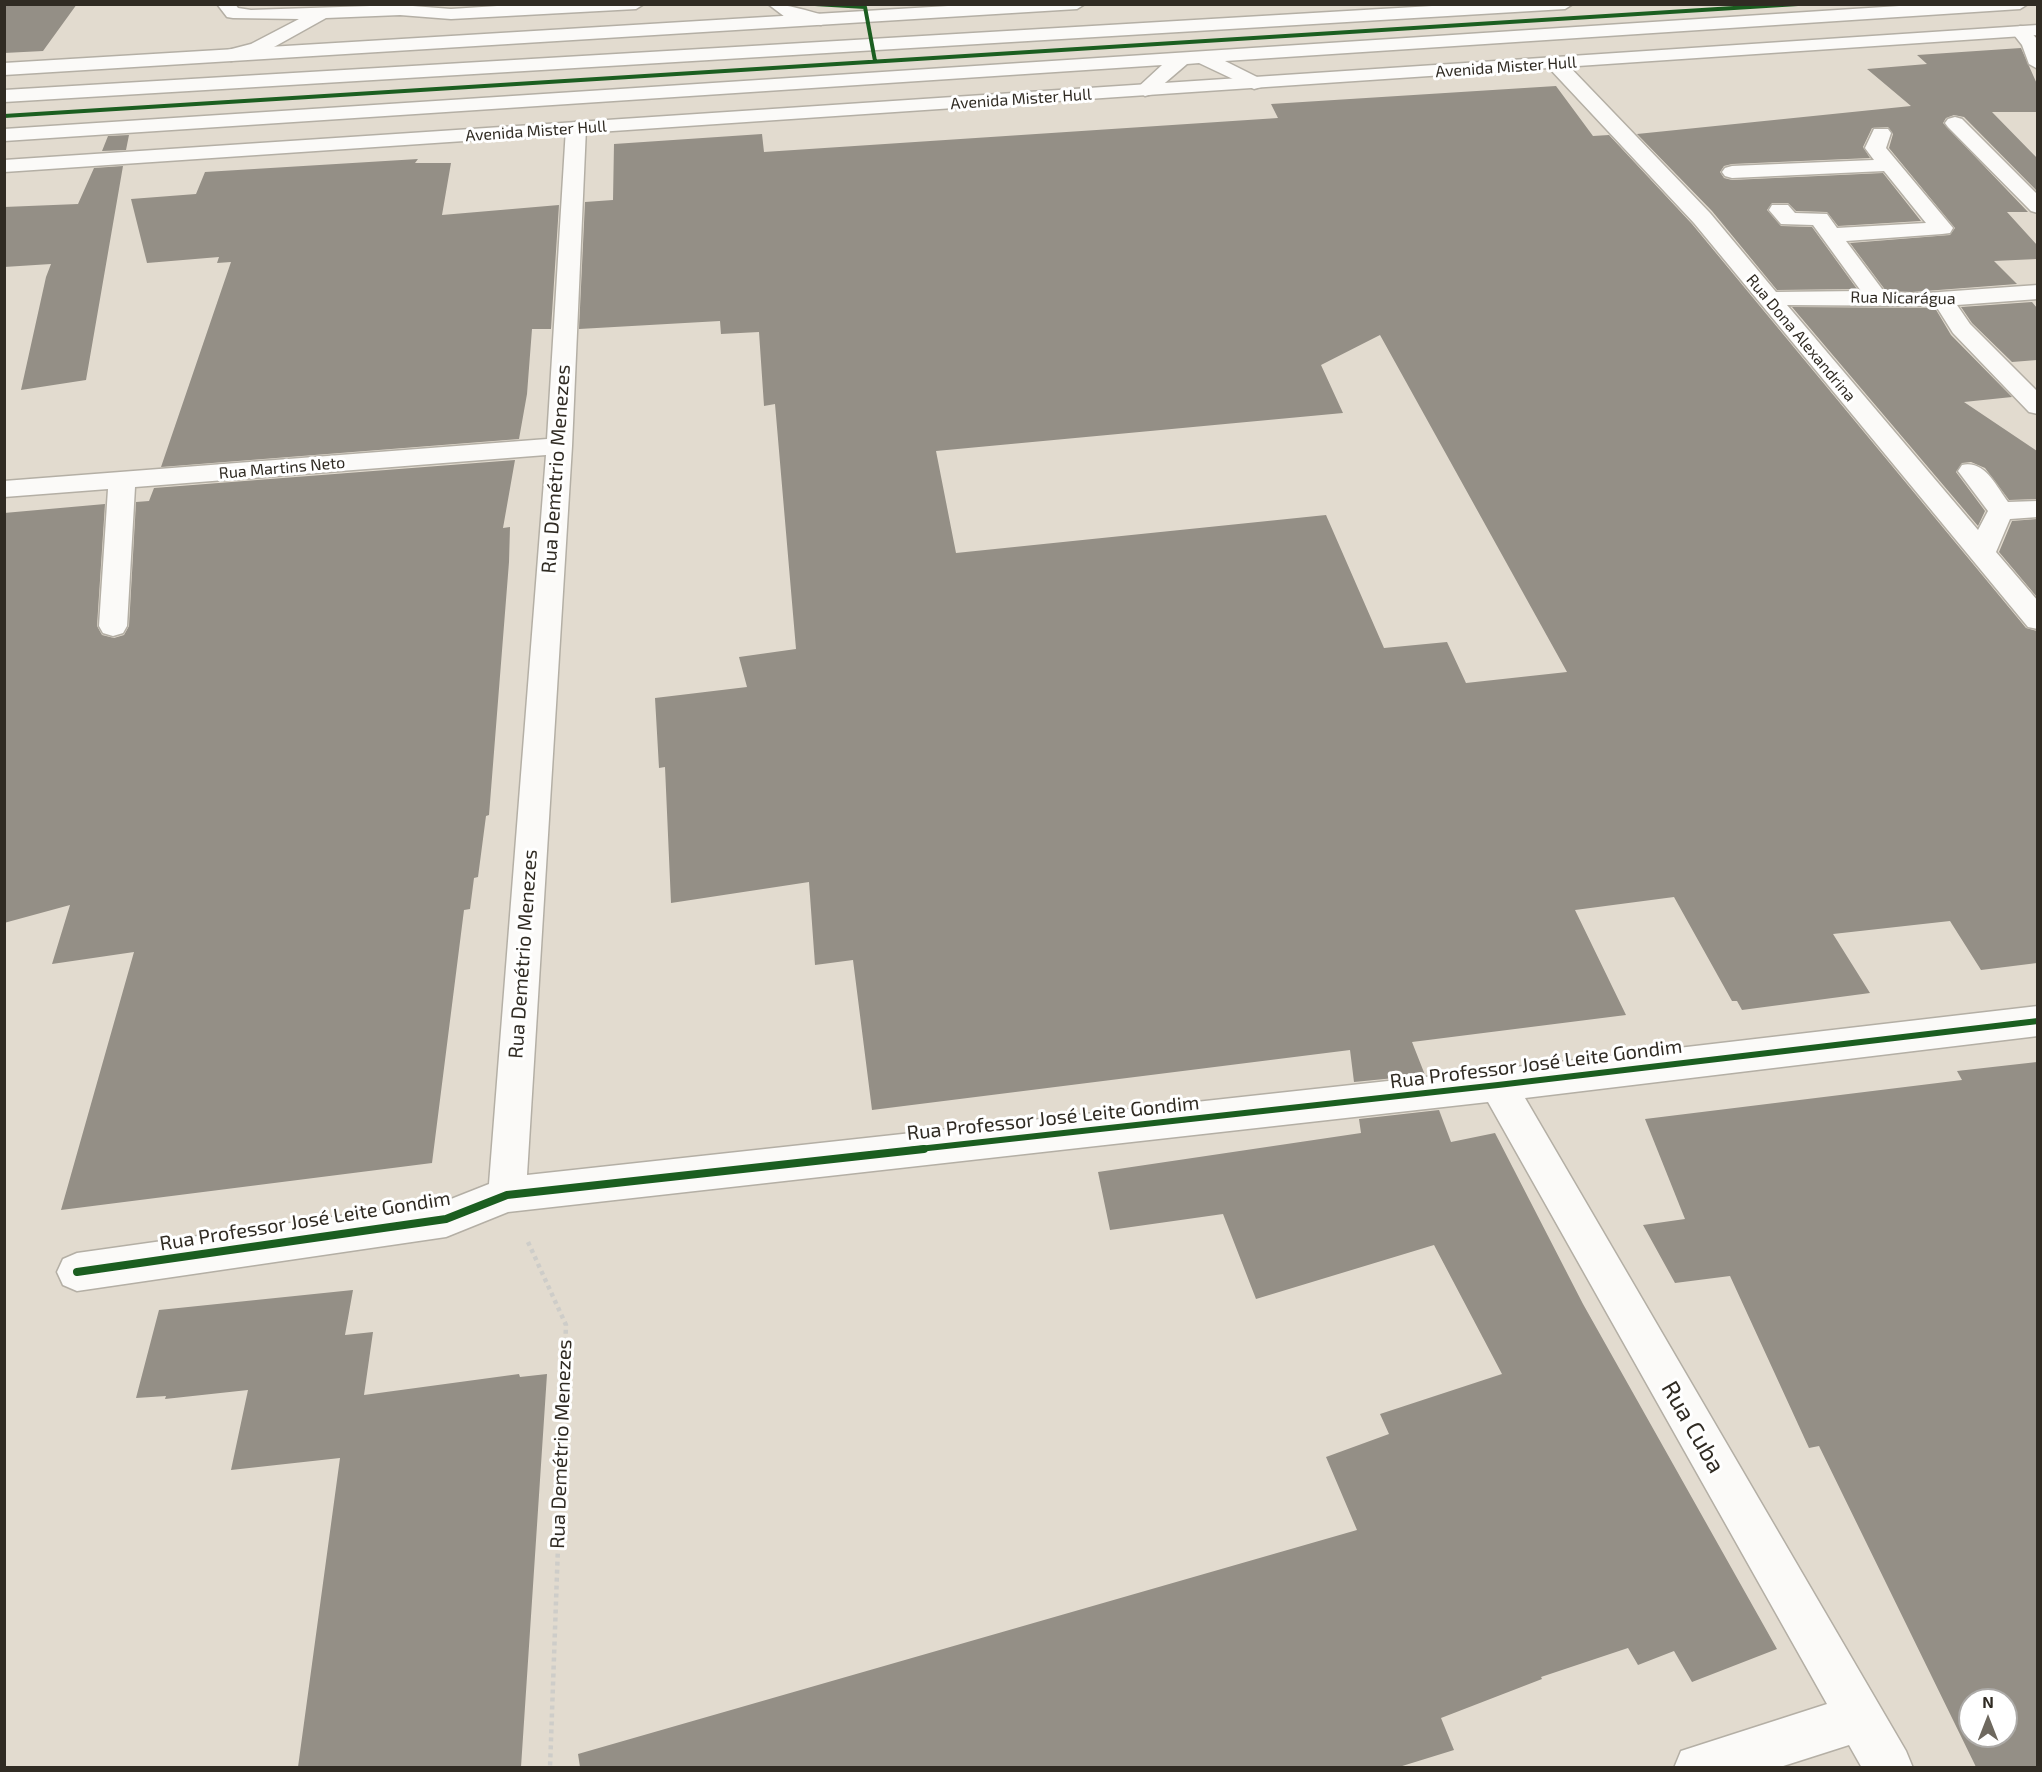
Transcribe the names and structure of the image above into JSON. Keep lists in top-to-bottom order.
{
  "streets": {
    "main road": [
      "Avenida Mister Hull",
      "Rua Nicarágua",
      "Rua Dona Alexandrina",
      "Rua Martins Neto",
      "Rua Demétrio Menezes",
      "Rua Professor José Leite Gondim",
      "Rua Cuba"
    ]
  },
  "crossings": [
    ["Avenida Mister Hull", "Rua Dona Alexandrina"],
    ["Avenida Mister Hull", "Rua Demétrio Menezes"],
    ["Rua Nicarágua", "Rua Dona Alexandrina"],
    ["Rua Martins Neto", "Rua Demétrio Menezes"],
    ["Rua Demétrio Menezes", "Rua Professor José Leite Gondim"],
    ["Rua Professor José Leite Gondim", "Rua Cuba"]
  ],
  "north": "top"
}
